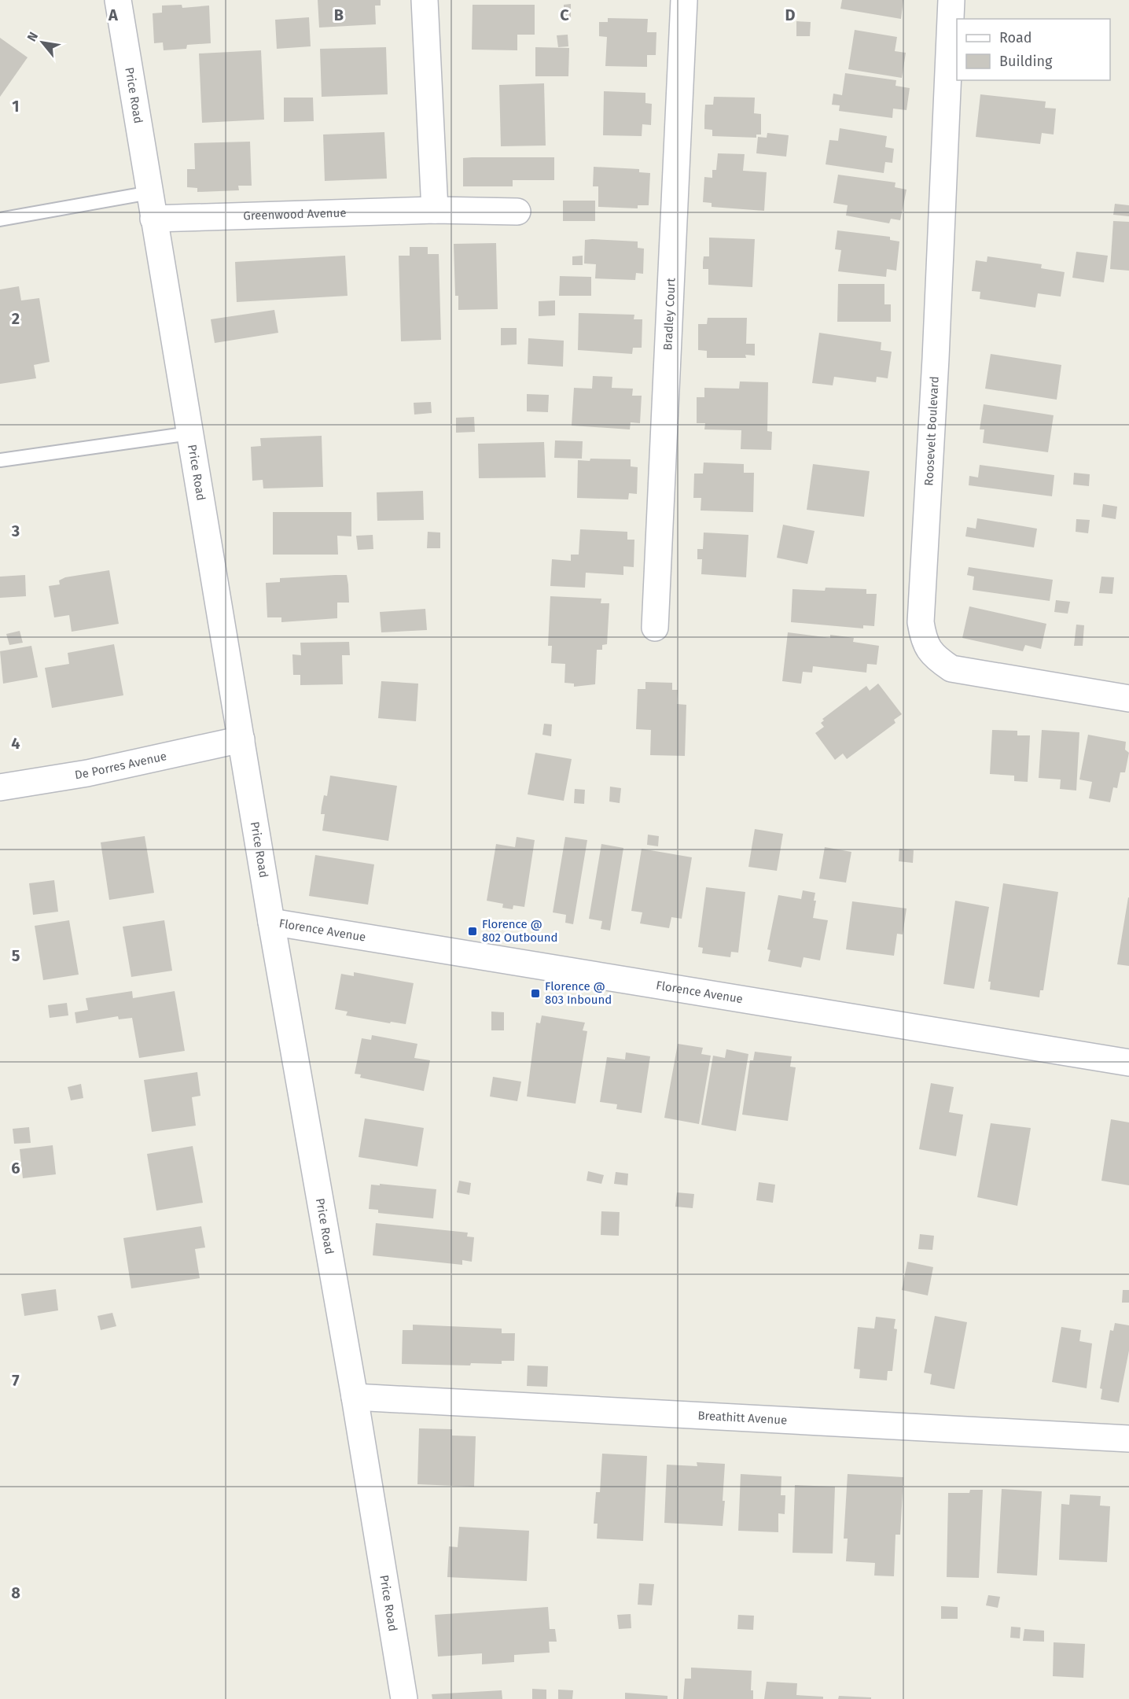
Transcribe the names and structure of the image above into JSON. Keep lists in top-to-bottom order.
{
  "streets": {
    "street": [
      "Price Road",
      "Greenwood Avenue",
      "Bradley Court",
      "Roosevelt Boulevard",
      "De Porres Avenue",
      "Florence Avenue",
      "Breathitt Avenue"
    ]
  },
  "crossings": [
    ["Price Road", "Greenwood Avenue"],
    ["Price Road", "De Porres Avenue"],
    ["Price Road", "Florence Avenue"],
    ["Price Road", "Breathitt Avenue"]
  ],
  "places": {
    "transit": ["Florence @ 802 Outbound", "Florence @ 803 Inbound"]
  },
  "legend": ["Road", "Building"],
  "north": "top left",
  "grid": {
    "columns": [
      "A",
      "B",
      "C",
      "D"
    ],
    "rows": [
      "1",
      "2",
      "3",
      "4",
      "5",
      "6",
      "7",
      "8"
    ]
  }
}
